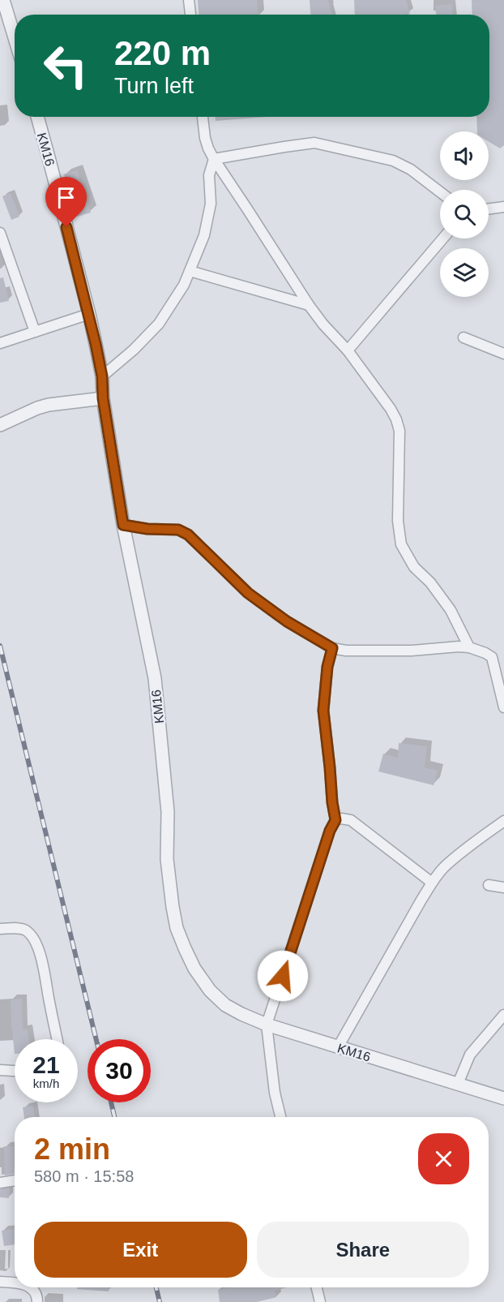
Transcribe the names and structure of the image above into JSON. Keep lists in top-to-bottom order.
{
  "streets": {
    "street": ["KM16"]
  },
  "page": {
    "turn": ["220 m", "Turn left"],
    "speed": "21 km/h",
    "limit": "30",
    "heading": ["2 min", "580 m · 15:58"],
    "buttons": ["Exit", "Share"]
  }
}
